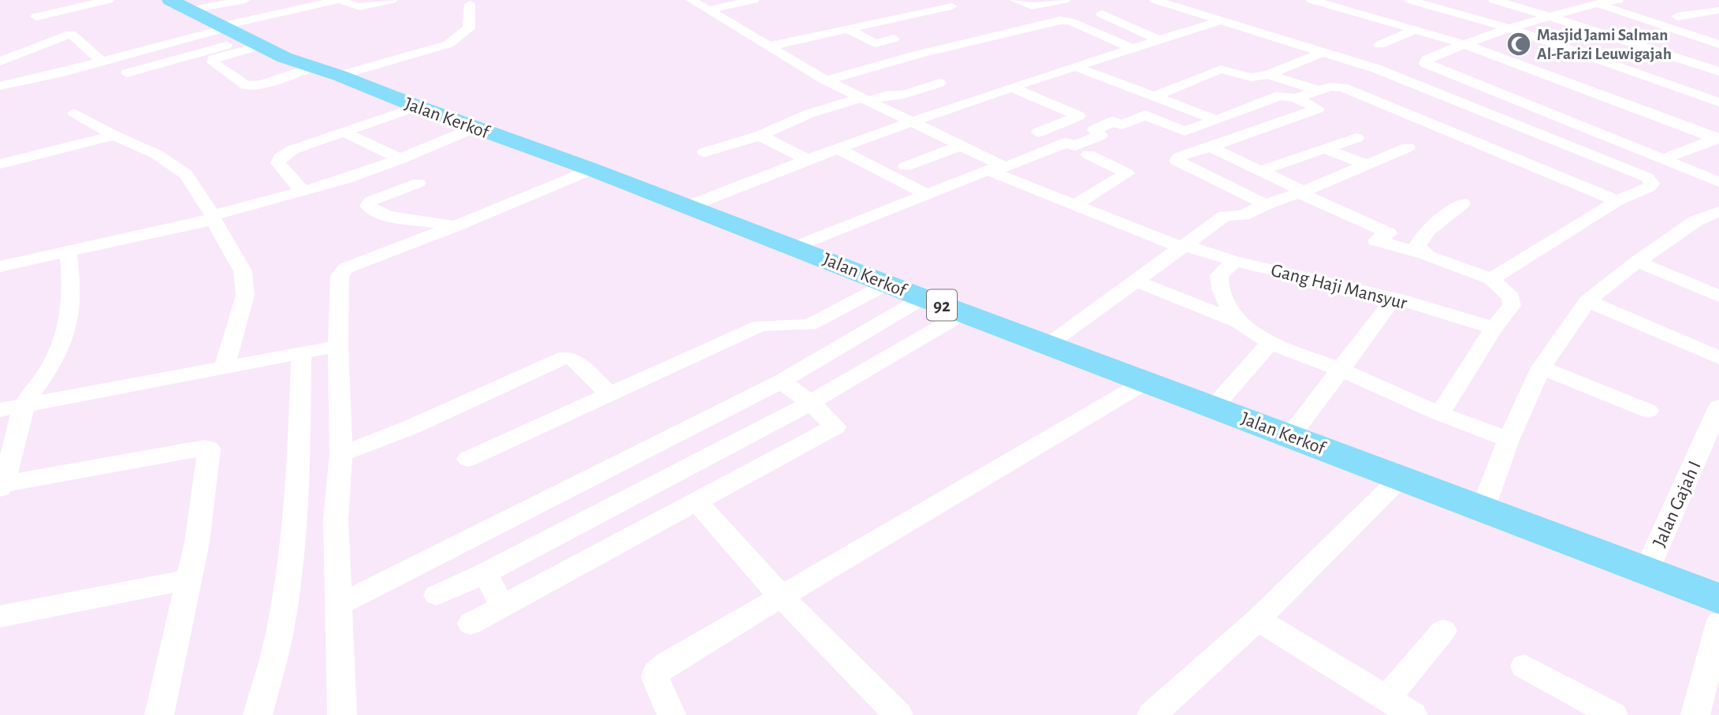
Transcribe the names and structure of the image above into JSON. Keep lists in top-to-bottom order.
{
  "streets": {
    "main road": ["Jalan Kerkof", "92"],
    "street": ["Gang Haji Mansyur", "Jalan Gajah I"]
  },
  "crossings": [
    ["Jalan Kerkof", "Jalan Gajah I"]
  ],
  "places": {
    "mosque": ["Masjid Jami Salman Al-Farizi Leuwigajah"]
  }
}
